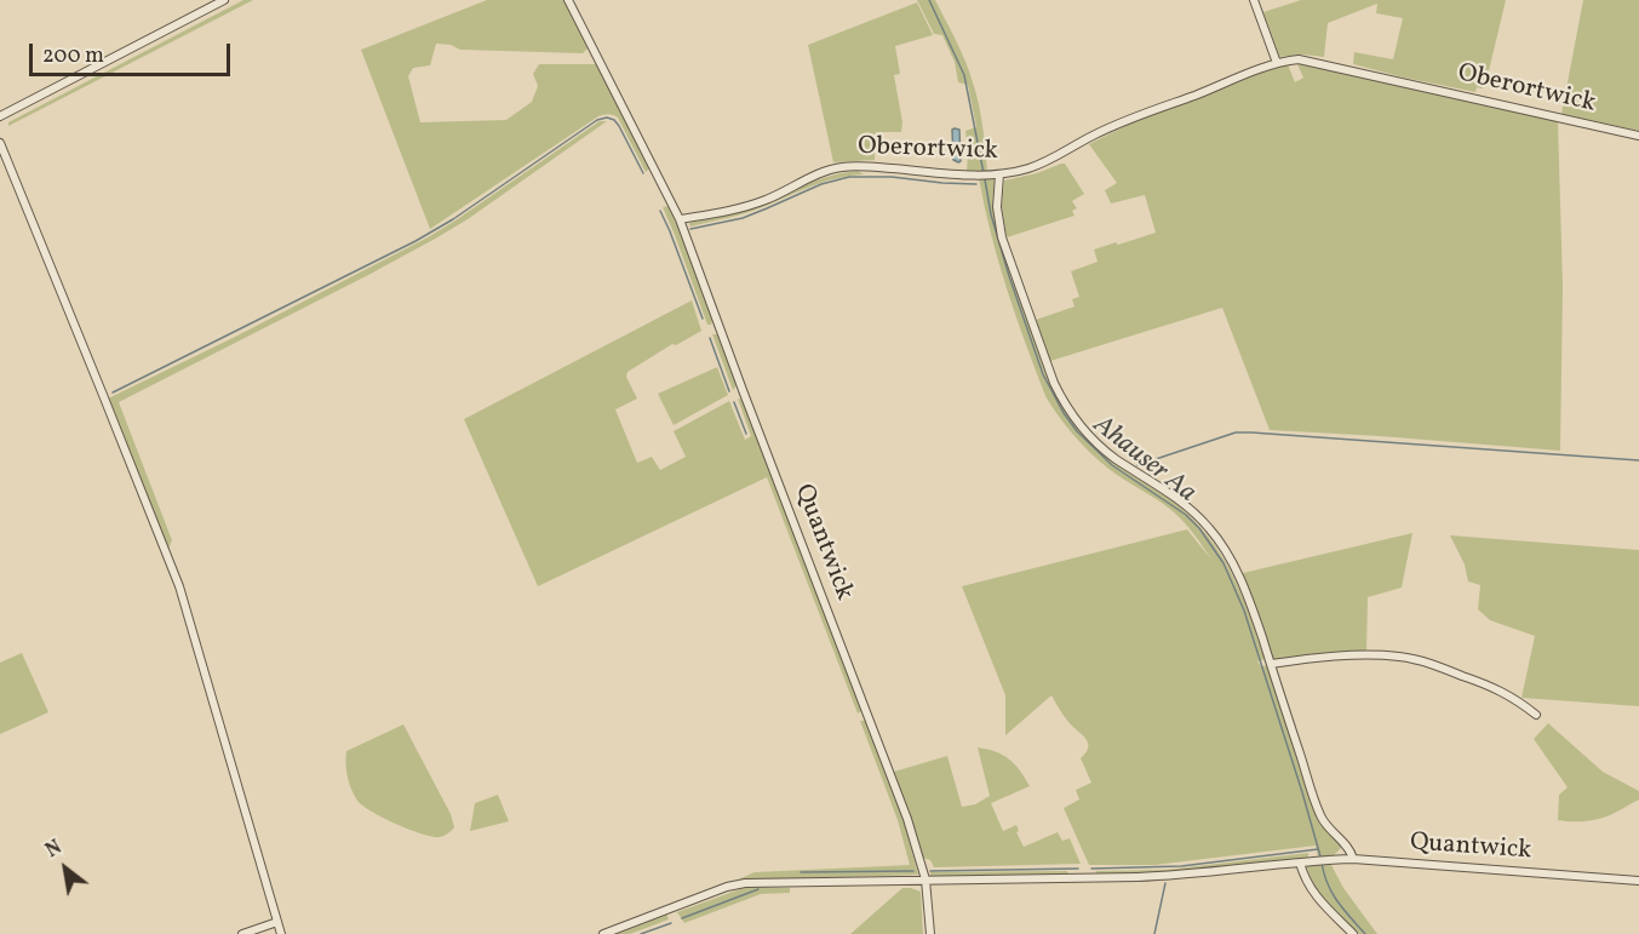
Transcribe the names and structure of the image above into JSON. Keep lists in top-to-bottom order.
{
  "streets": {
    "street": ["Oberortwick", "Quantwick"]
  },
  "crossings": [
    ["Oberortwick", "Quantwick"]
  ],
  "water": ["Ahauser Aa"],
  "scale_bar": "200 m",
  "north": "top left"
}
